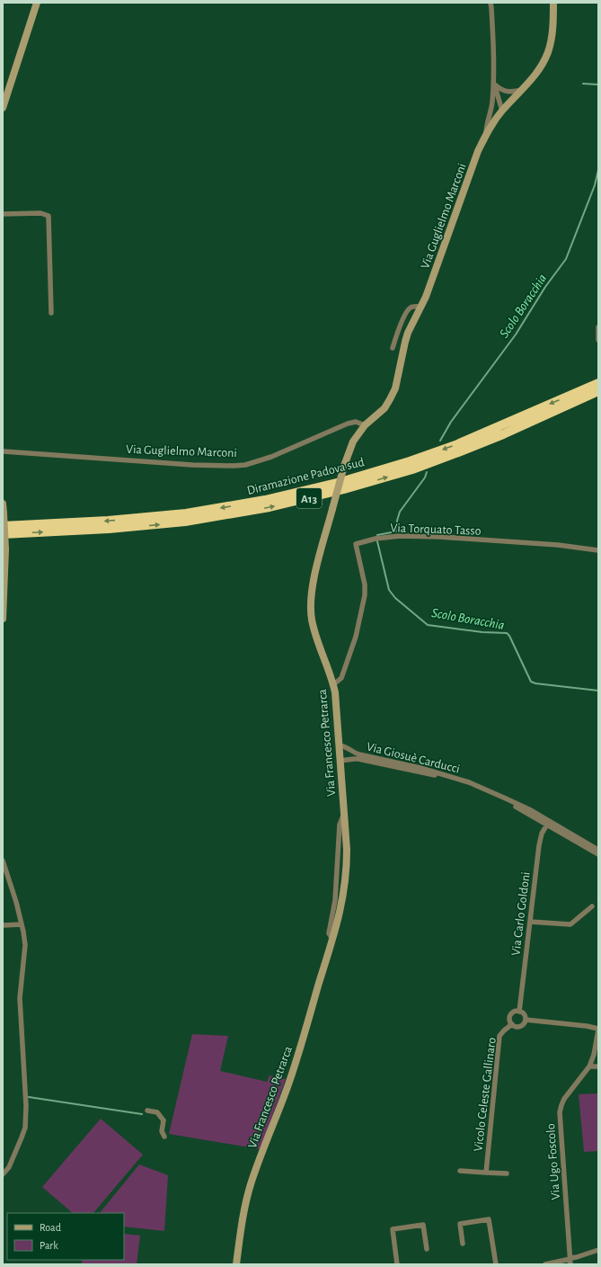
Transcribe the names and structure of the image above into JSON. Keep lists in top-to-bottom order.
{
  "streets": {
    "highway": ["Diramazione Padova sud", "A13"],
    "street": [
      "Via Guglielmo Marconi",
      "Via Torquato Tasso",
      "Via Francesco Petrarca",
      "Via Giosuè Carducci",
      "Via Carlo Goldoni",
      "Vicolo Celeste Gallinaro",
      "Via Ugo Foscolo"
    ]
  },
  "crossings": [
    ["Via Guglielmo Marconi", "Via Francesco Petrarca"],
    ["Via Torquato Tasso", "Via Francesco Petrarca"],
    ["Via Francesco Petrarca", "Via Giosuè Carducci"],
    ["Via Giosuè Carducci", "Via Carlo Goldoni"],
    ["Via Carlo Goldoni", "Vicolo Celeste Gallinaro"]
  ],
  "water": ["Scolo Boracchia"],
  "legend": ["Road", "Park"]
}
